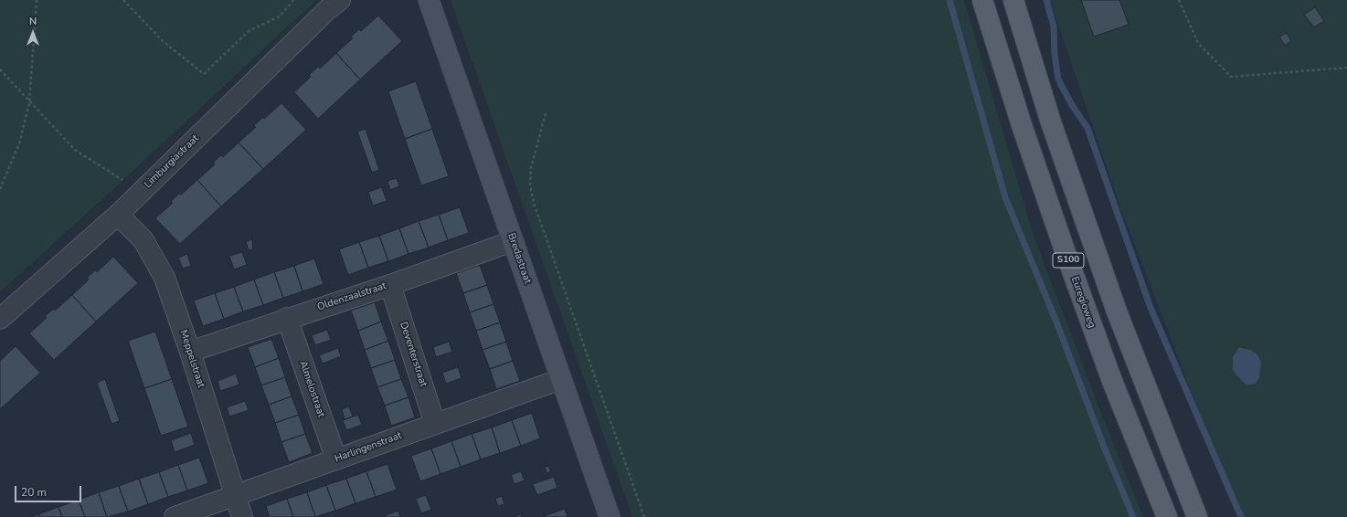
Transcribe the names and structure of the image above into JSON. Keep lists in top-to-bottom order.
{
  "streets": {
    "main road": ["S100", "Euregioweg"],
    "street": [
      "Limburgiastraat",
      "Bredastraat",
      "Oldenzaalstraat",
      "Deventerstraat",
      "Meppelstraat",
      "Almelostraat",
      "Harlingenstraat"
    ]
  },
  "crossings": [
    ["Limburgiastraat", "Meppelstraat"],
    ["Bredastraat", "Oldenzaalstraat"],
    ["Bredastraat", "Harlingenstraat"],
    ["Oldenzaalstraat", "Deventerstraat"],
    ["Oldenzaalstraat", "Meppelstraat"],
    ["Oldenzaalstraat", "Almelostraat"],
    ["Deventerstraat", "Harlingenstraat"],
    ["Meppelstraat", "Harlingenstraat"],
    ["Almelostraat", "Harlingenstraat"]
  ],
  "scale_bar": "20 m",
  "north": "top"
}
